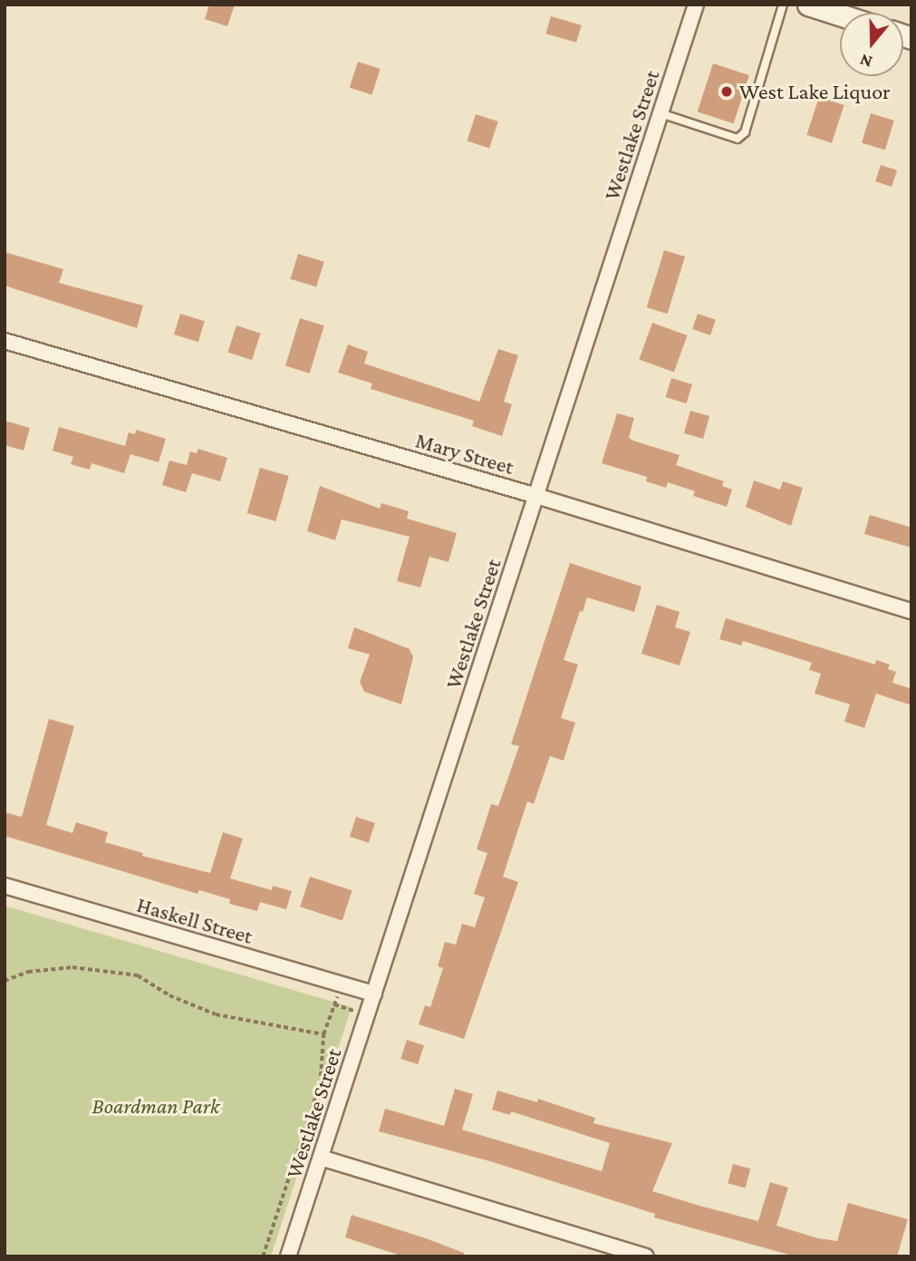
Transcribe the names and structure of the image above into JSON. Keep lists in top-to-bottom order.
{
  "streets": {
    "street": ["Westlake Street", "Mary Street", "Haskell Street"]
  },
  "crossings": [
    ["Westlake Street", "Mary Street"],
    ["Westlake Street", "Haskell Street"]
  ],
  "parks": ["Boardman Park"],
  "places": ["West Lake Liquor"],
  "north": "bottom"
}
